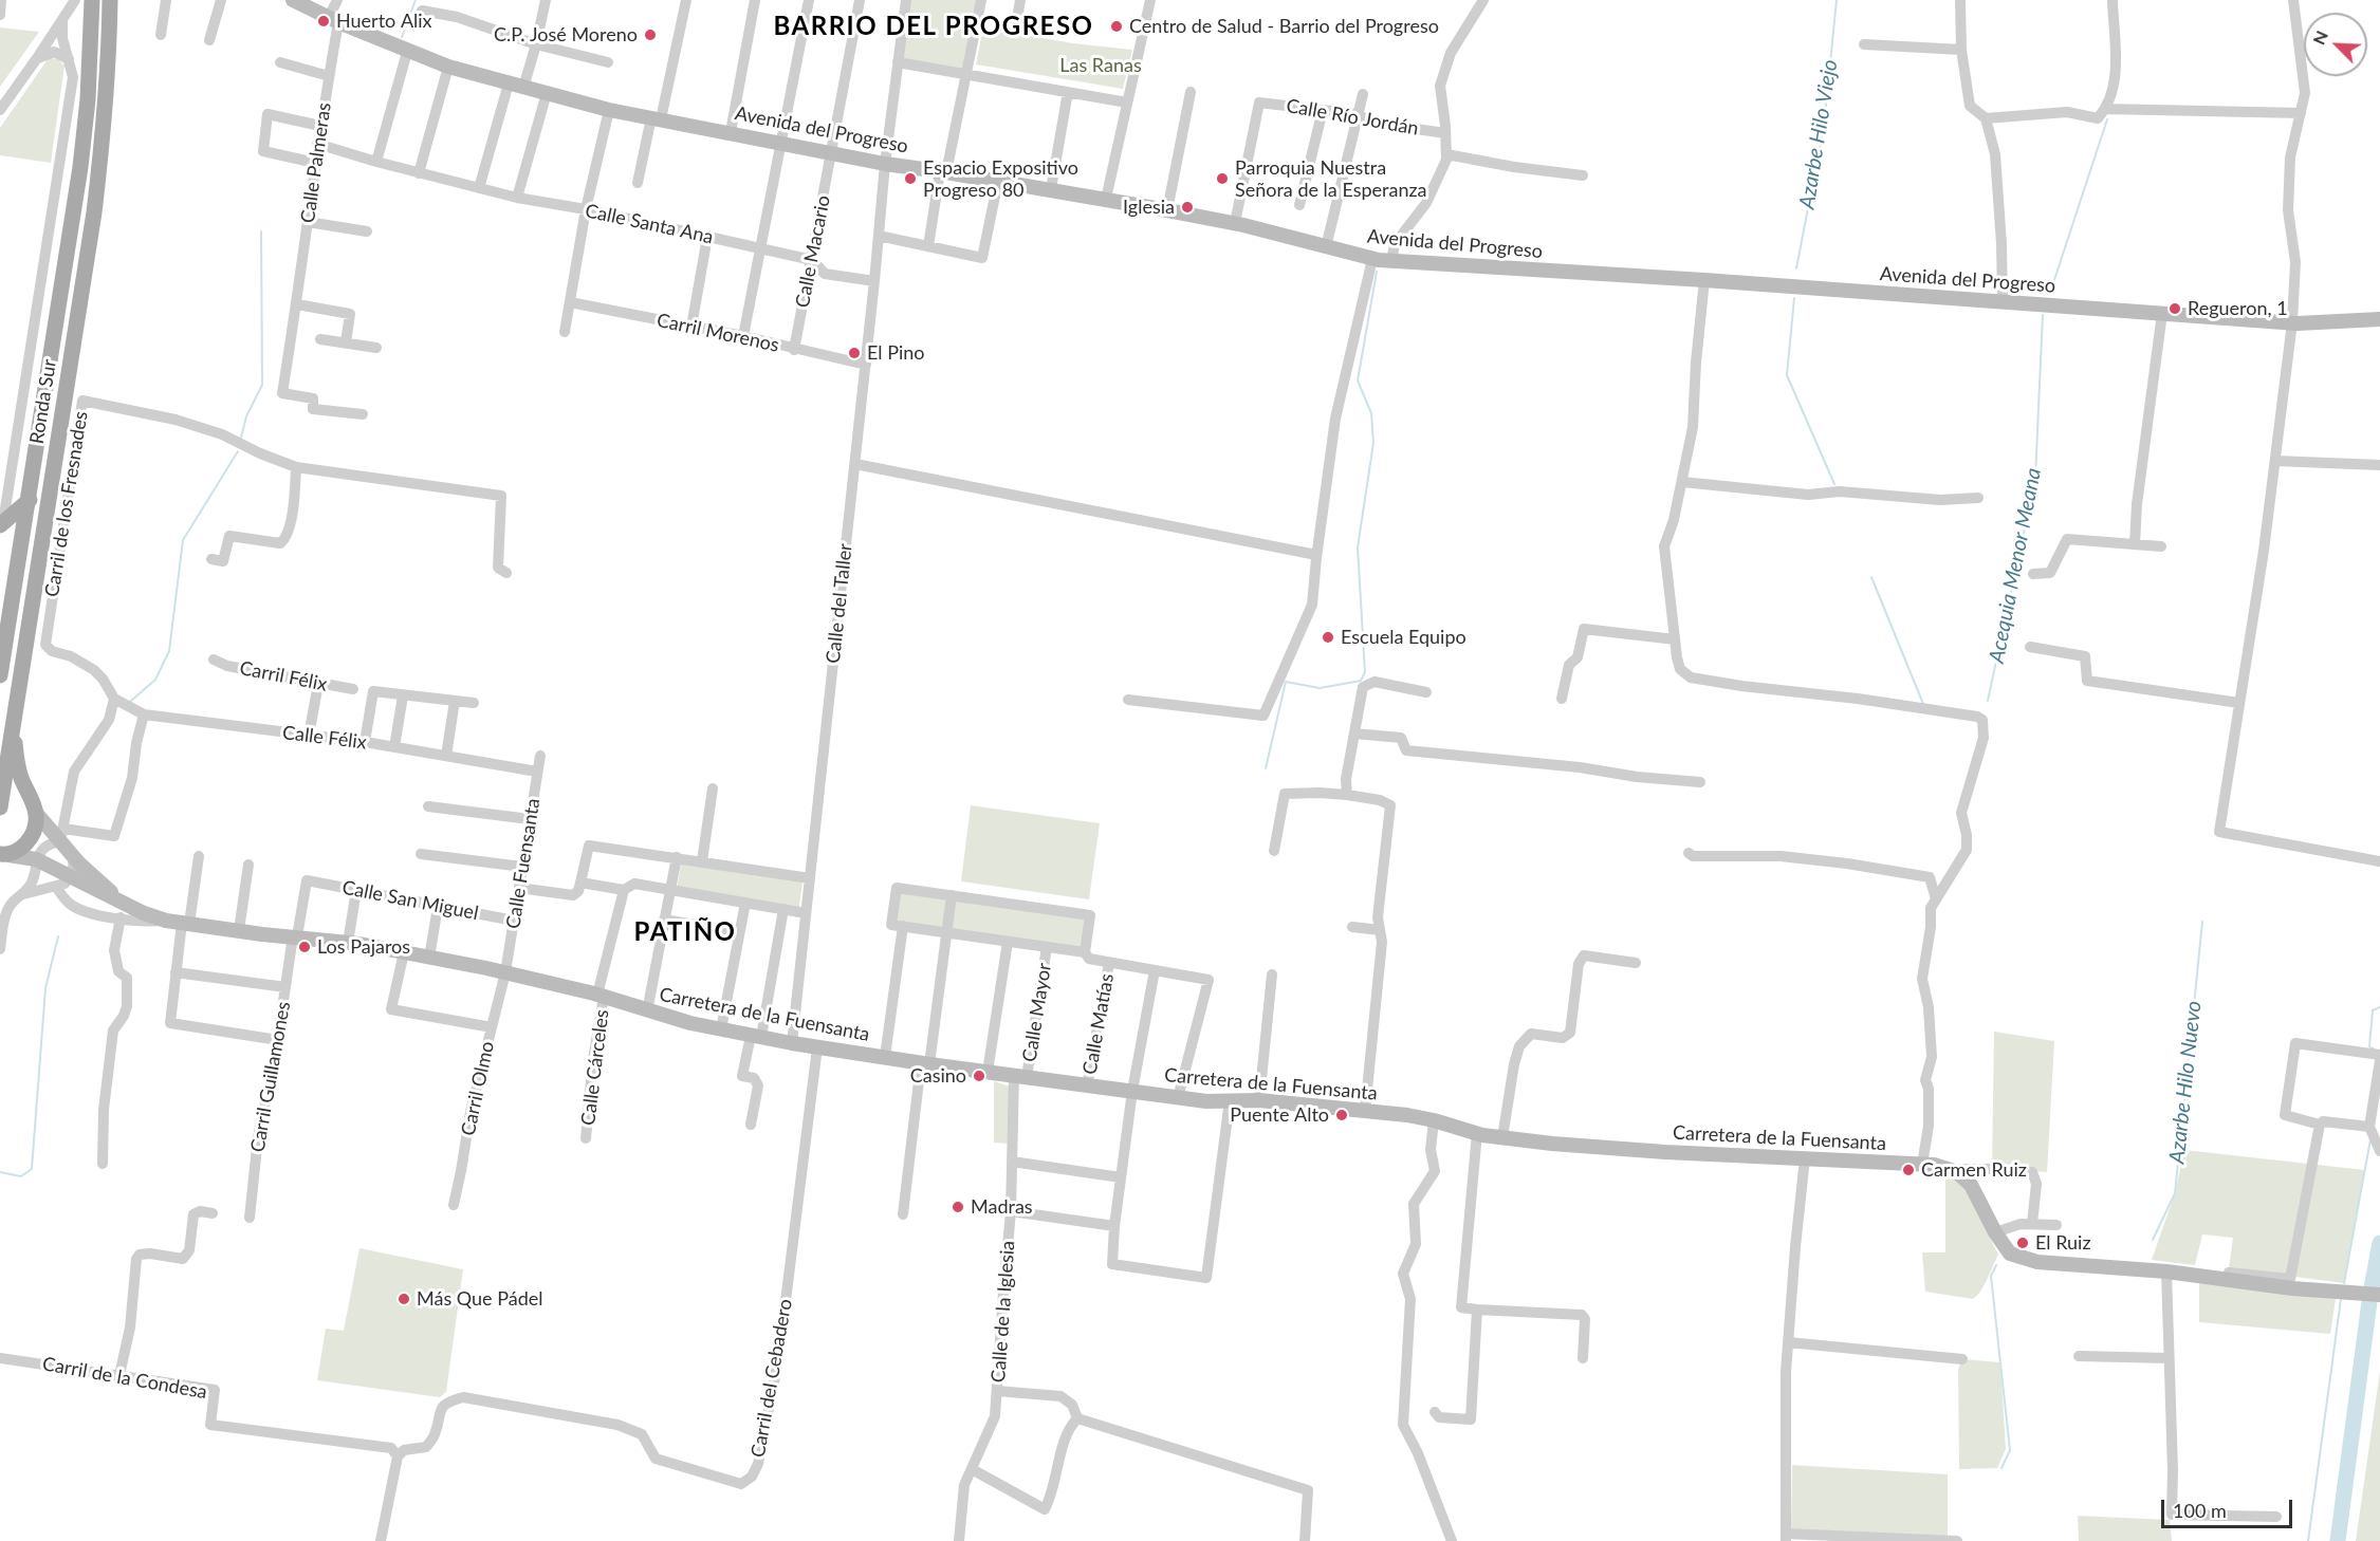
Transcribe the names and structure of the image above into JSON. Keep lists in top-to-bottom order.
{
  "streets": {
    "main road": ["Avenida del Progreso", "Ronda Sur", "Carretera de la Fuensanta"],
    "street": [
      "Calle Río Jordán",
      "Calle Palmeras",
      "Calle Santa Ana",
      "Calle Macario",
      "Carril Morenos",
      "Carril de los Fresnades",
      "Calle del Taller",
      "Carril Félix",
      "Calle Félix",
      "Calle Fuensanta",
      "Calle San Miguel",
      "Calle Mayor",
      "Calle Matías",
      "Calle Cárceles",
      "Carril Guillamones",
      "Carril Olmo",
      "Calle de la Iglesia",
      "Carril de la Condesa",
      "Carril del Cebadero"
    ]
  },
  "crossings": [
    ["Calle Río Jordán", "Avenida del Progreso"],
    ["Avenida del Progreso", "Calle Palmeras"],
    ["Avenida del Progreso", "Calle Macario"],
    ["Avenida del Progreso", "Calle del Taller"],
    ["Calle Palmeras", "Calle Santa Ana"],
    ["Calle Santa Ana", "Calle Macario"],
    ["Calle Santa Ana", "Calle del Taller"],
    ["Calle Macario", "Carril Morenos"],
    ["Carril Morenos", "Calle del Taller"],
    ["Carril de los Fresnades", "Calle Félix"],
    ["Calle del Taller", "Carretera de la Fuensanta"],
    ["Calle Félix", "Calle Fuensanta"],
    ["Calle Fuensanta", "Calle San Miguel"],
    ["Calle Fuensanta", "Carretera de la Fuensanta"],
    ["Calle Fuensanta", "Carril Olmo"],
    ["Calle San Miguel", "Carril Guillamones"],
    ["Calle Mayor", "Carretera de la Fuensanta"],
    ["Calle Mayor", "Calle de la Iglesia"],
    ["Carretera de la Fuensanta", "Calle Matías"],
    ["Carretera de la Fuensanta", "Calle Cárceles"],
    ["Carretera de la Fuensanta", "Carril Guillamones"],
    ["Carretera de la Fuensanta", "Carril Olmo"],
    ["Carretera de la Fuensanta", "Calle de la Iglesia"],
    ["Carretera de la Fuensanta", "Carril del Cebadero"],
    ["Carril de la Condesa", "Carril del Cebadero"]
  ],
  "districts": ["BARRIO DEL PROGRESO", "PATIÑO"],
  "water": ["Azarbe Hilo Viejo", "Acequia Menor Meana", "Azarbe Hilo Nuevo"],
  "parks": ["Las Ranas"],
  "places": [
    "Huerto Alix",
    "Centro de Salud - Barrio del Progreso",
    "C.P. José Moreno",
    "Espacio Expositivo Progreso 80",
    "Parroquia Nuestra Señora de la Esperanza",
    "Iglesia",
    "Regueron, 1",
    "El Pino",
    "Escuela Equipo",
    "Los Pajaros",
    "Casino",
    "Puente Alto",
    "Carmen Ruiz",
    "Madras",
    "El Ruiz",
    "Más Que Pádel"
  ],
  "scale_bar": "100 m",
  "north": "top left"
}
